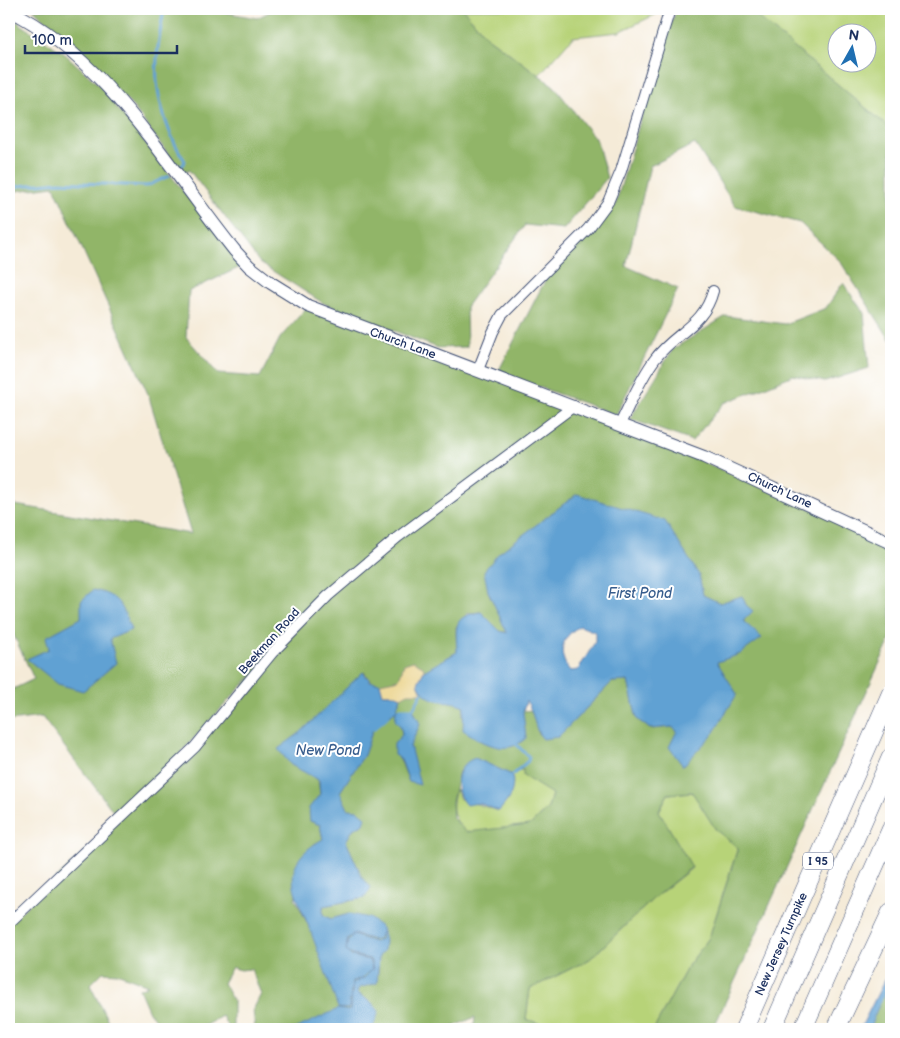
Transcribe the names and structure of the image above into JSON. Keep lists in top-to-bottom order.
{
  "streets": {
    "highway": ["I 95", "New Jersey Turnpike"],
    "street": ["Church Lane", "Beekman Road"]
  },
  "crossings": [
    ["Church Lane", "Beekman Road"]
  ],
  "water": ["First Pond", "New Pond"],
  "scale_bar": "100 m",
  "north": "top"
}
